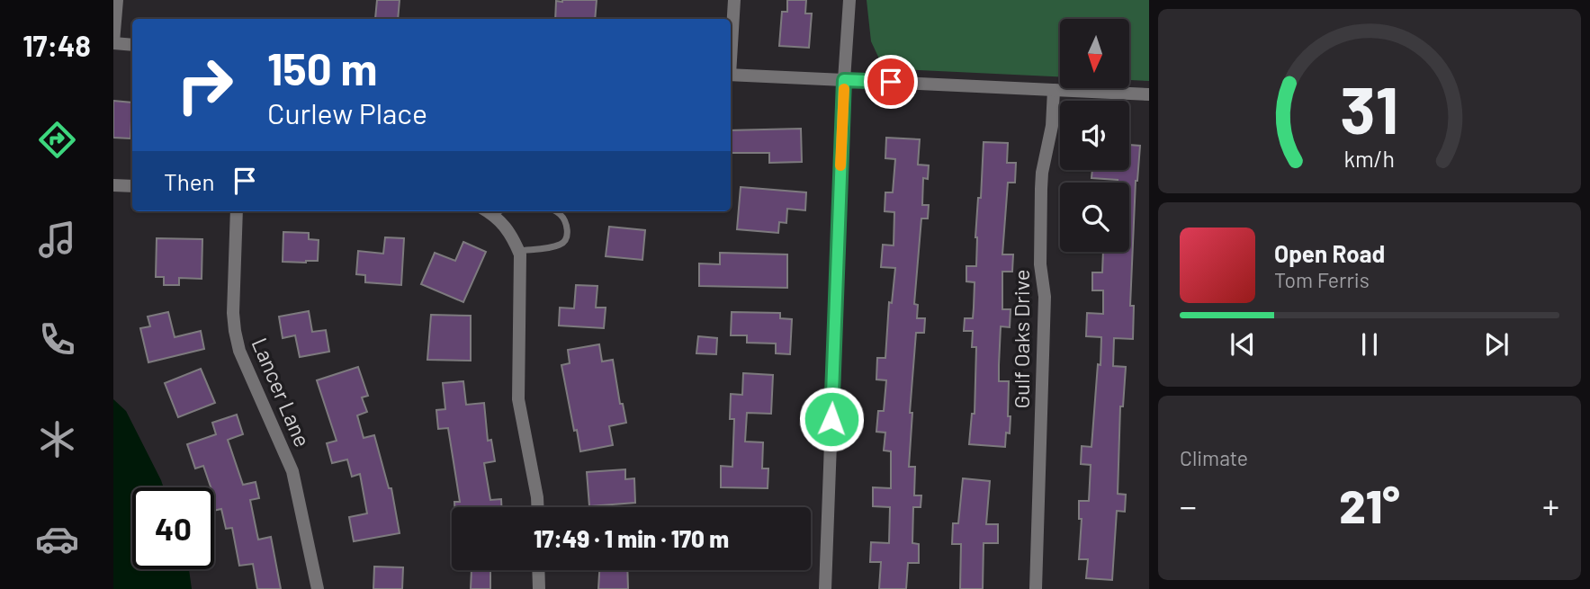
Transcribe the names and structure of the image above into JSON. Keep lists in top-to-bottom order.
{
  "streets": {
    "street": ["Gulf Oaks Drive", "Lancer Lane"]
  },
  "north": "bottom",
  "page": {
    "tabs": "17:48",
    "turn": ["150 m", "Curlew Place"],
    "then": "Then",
    "song": ["Open Road", "Tom Ferris"],
    "tile": "Climate",
    "heat": ["−", "21°", "+"],
    "limit": "40",
    "trip": "17:49 · 1 min · 170 m",
    "gauge": ["31", "km/h"]
  }
}
